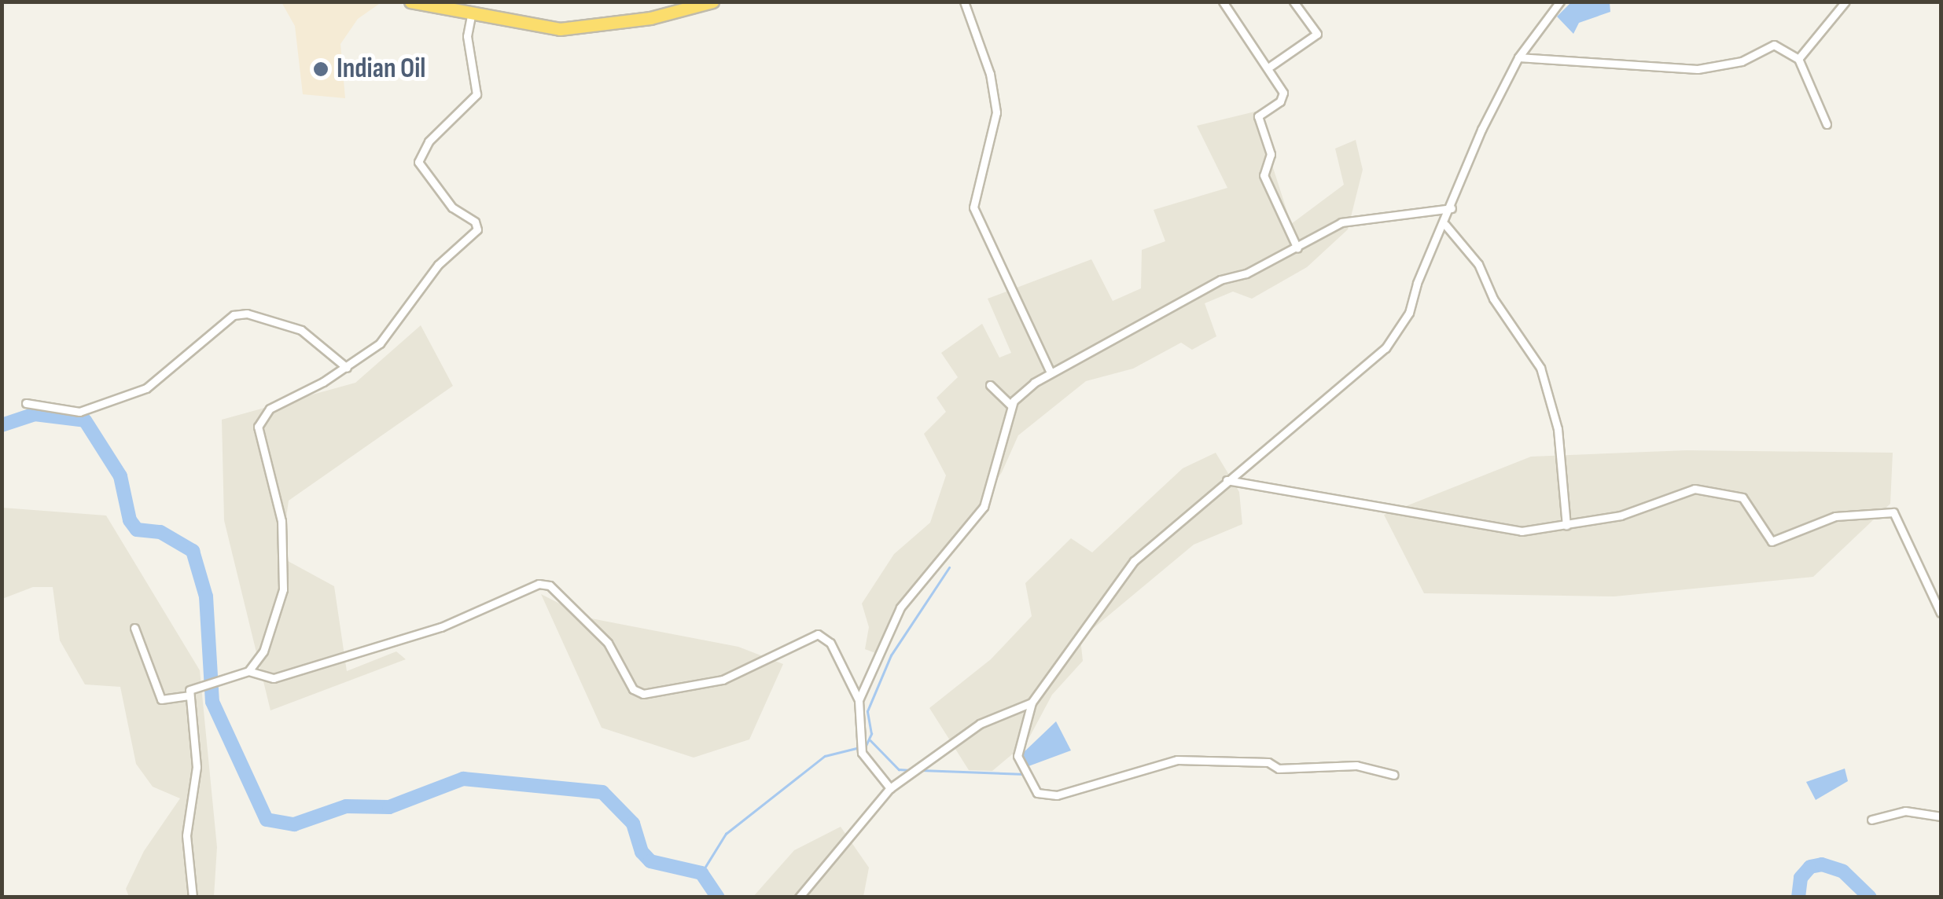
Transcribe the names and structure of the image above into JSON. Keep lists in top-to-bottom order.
{
  "places": ["Indian Oil"]
}
